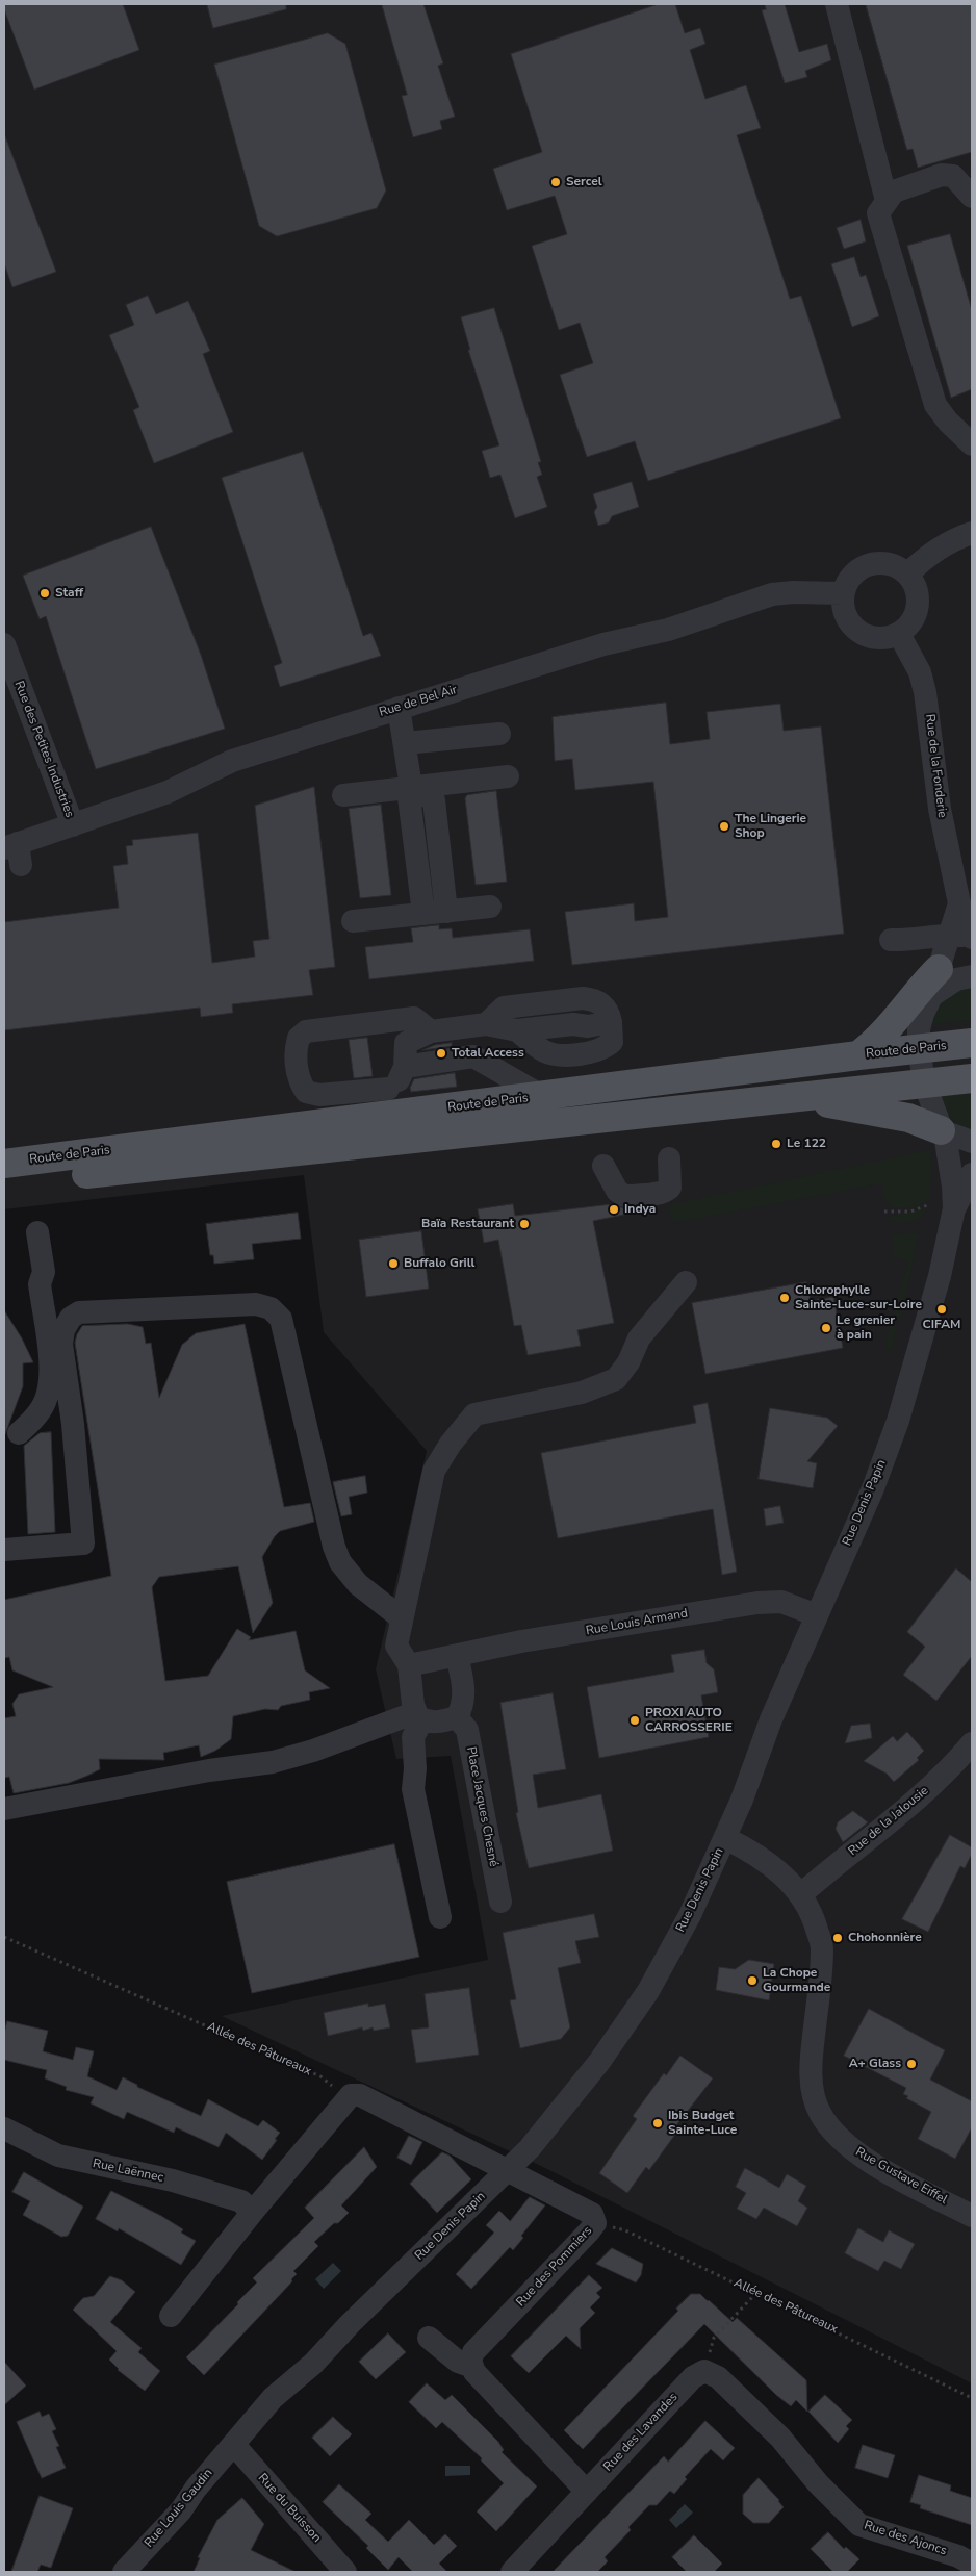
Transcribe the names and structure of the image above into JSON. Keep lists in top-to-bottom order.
{
  "streets": {
    "main road": ["Route de Paris"],
    "street": [
      "Rue de Bel Air",
      "Rue des Petites Industries",
      "Rue de la Fonderie",
      "Rue Denis Papin",
      "Rue Louis Armand",
      "Place Jacques Chesné",
      "Rue de la Jalousie",
      "Rue Laënnec",
      "Rue Gustave Eiffel",
      "Rue des Pommiers",
      "Rue des Lavandes",
      "Rue Louis Gaudin",
      "Rue du Buisson",
      "Rue des Ajoncs"
    ],
    "path": ["Allée des Pâtureaux"]
  },
  "crossings": [
    ["Rue de Bel Air", "Rue des Petites Industries"],
    ["Rue de Bel Air", "Rue de la Fonderie"],
    ["Rue Denis Papin", "Rue Louis Armand"],
    ["Rue Denis Papin", "Rue Gustave Eiffel"],
    ["Rue Denis Papin", "Rue des Pommiers"],
    ["Rue Denis Papin", "Rue Louis Gaudin"],
    ["Rue Denis Papin", "Rue du Buisson"],
    ["Rue de la Jalousie", "Rue Gustave Eiffel"],
    ["Allée des Pâtureaux", "Rue des Pommiers"],
    ["Rue des Lavandes", "Rue des Ajoncs"],
    ["Rue Louis Gaudin", "Rue du Buisson"]
  ],
  "places": [
    "Sercel",
    "Staff",
    "The Lingerie Shop",
    "Total Access",
    "Le 122",
    "Indya",
    "Baïa Restaurant",
    "Buffalo Grill",
    "Chlorophylle Sainte-Luce-sur-Loire",
    "CIFAM",
    "Le grenier à pain",
    "PROXI AUTO CARROSSERIE",
    "Chohonnière",
    "La Chope Gourmande",
    "A+ Glass",
    "Ibis Budget Sainte-Luce"
  ]
}
